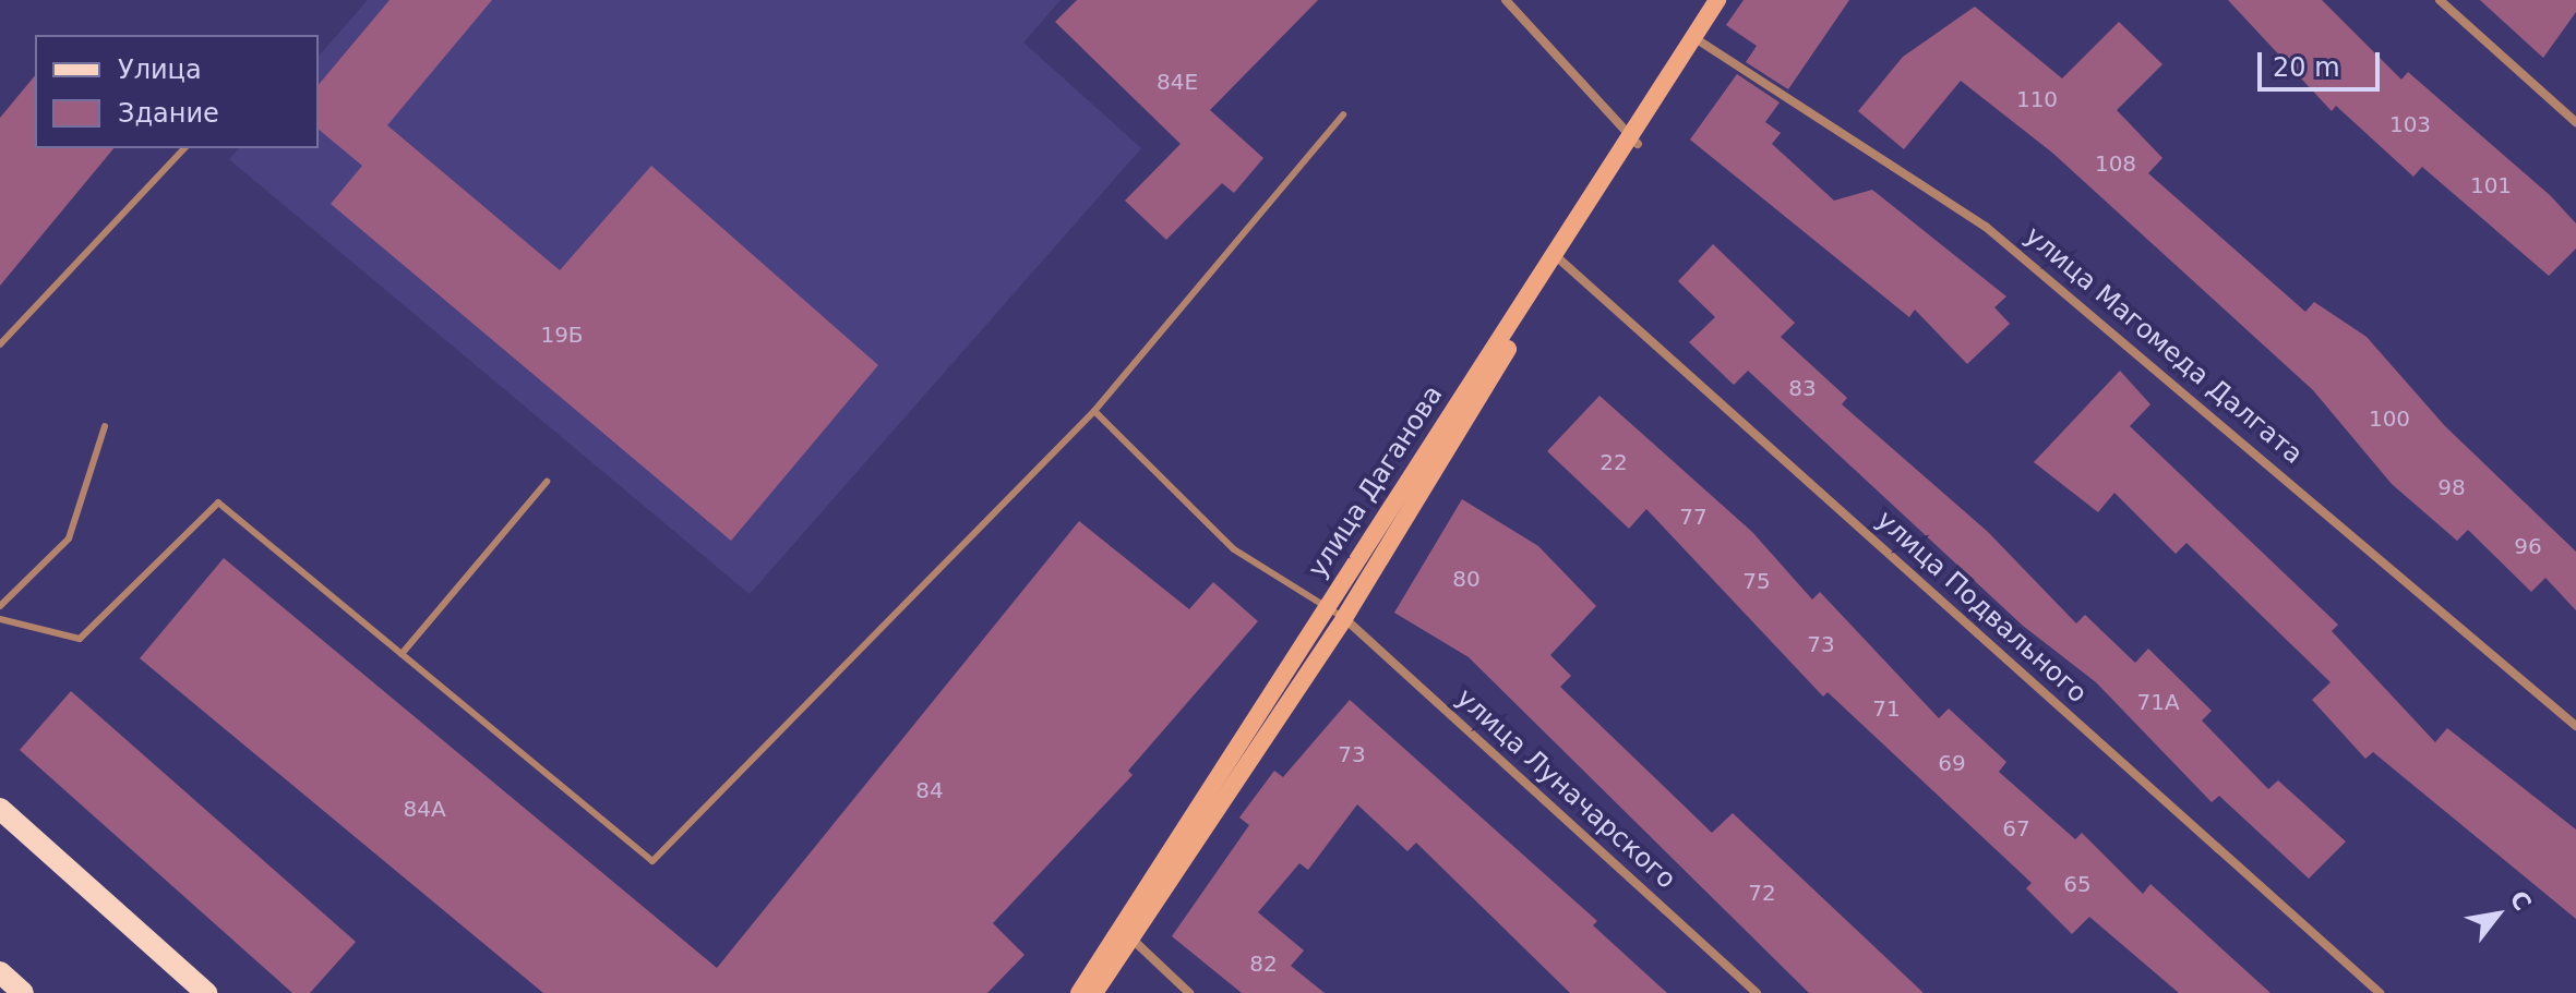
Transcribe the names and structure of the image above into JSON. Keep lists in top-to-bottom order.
{
  "streets": {
    "main road": ["улица Даганова"],
    "street": ["улица Магомеда Далгата", "улица Подвального", "улица Луначарского"]
  },
  "crossings": [
    ["улица Магомеда Далгата", "улица Даганова"],
    ["улица Даганова", "улица Подвального"],
    ["улица Даганова", "улица Луначарского"]
  ],
  "house_numbers": [
    "84Е",
    "110",
    "103",
    "108",
    "101",
    "19Б",
    "83",
    "100",
    "22",
    "98",
    "77",
    "96",
    "80",
    "75",
    "73",
    "71А",
    "71",
    "73",
    "69",
    "84",
    "84А",
    "67",
    "65",
    "72",
    "82"
  ],
  "legend": ["Улица", "Здание"],
  "scale_bar": "20 m",
  "north": "top right"
}
